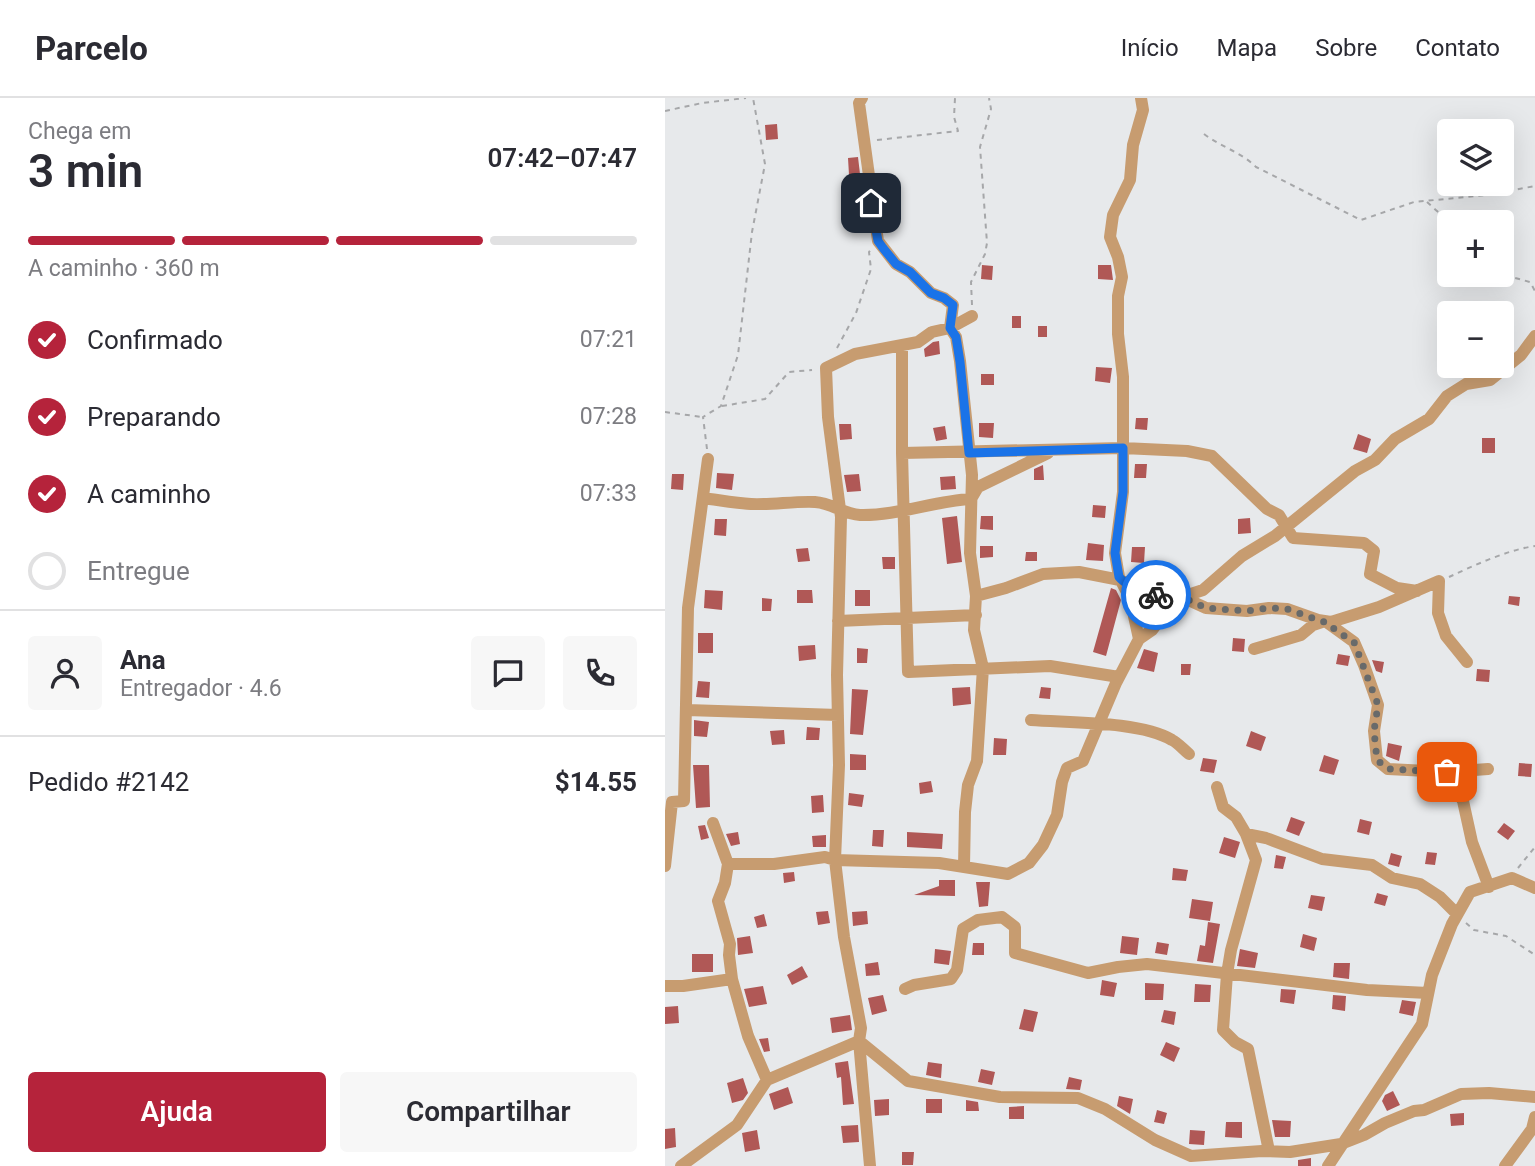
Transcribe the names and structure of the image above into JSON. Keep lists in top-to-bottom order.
{
  "page": {
    "header": "Parcelo",
    "nav": [
      "Início",
      "Mapa",
      "Sobre",
      "Contato"
    ],
    "heading": ["3 min", "Chega em", "07:42–07:47"],
    "panel": [
      "Ana",
      "Entregador · 4.6",
      "Pedido #2142",
      "$14.55"
    ],
    "map_buttons": ["+", "−"],
    "bar": "A caminho · 360 m",
    "list": [
      ["Confirmado", "07:21"],
      ["Preparando", "07:28"],
      ["A caminho", "07:33"],
      "Entregue"
    ],
    "buttons": ["Ajuda", "Compartilhar"]
  }
}
